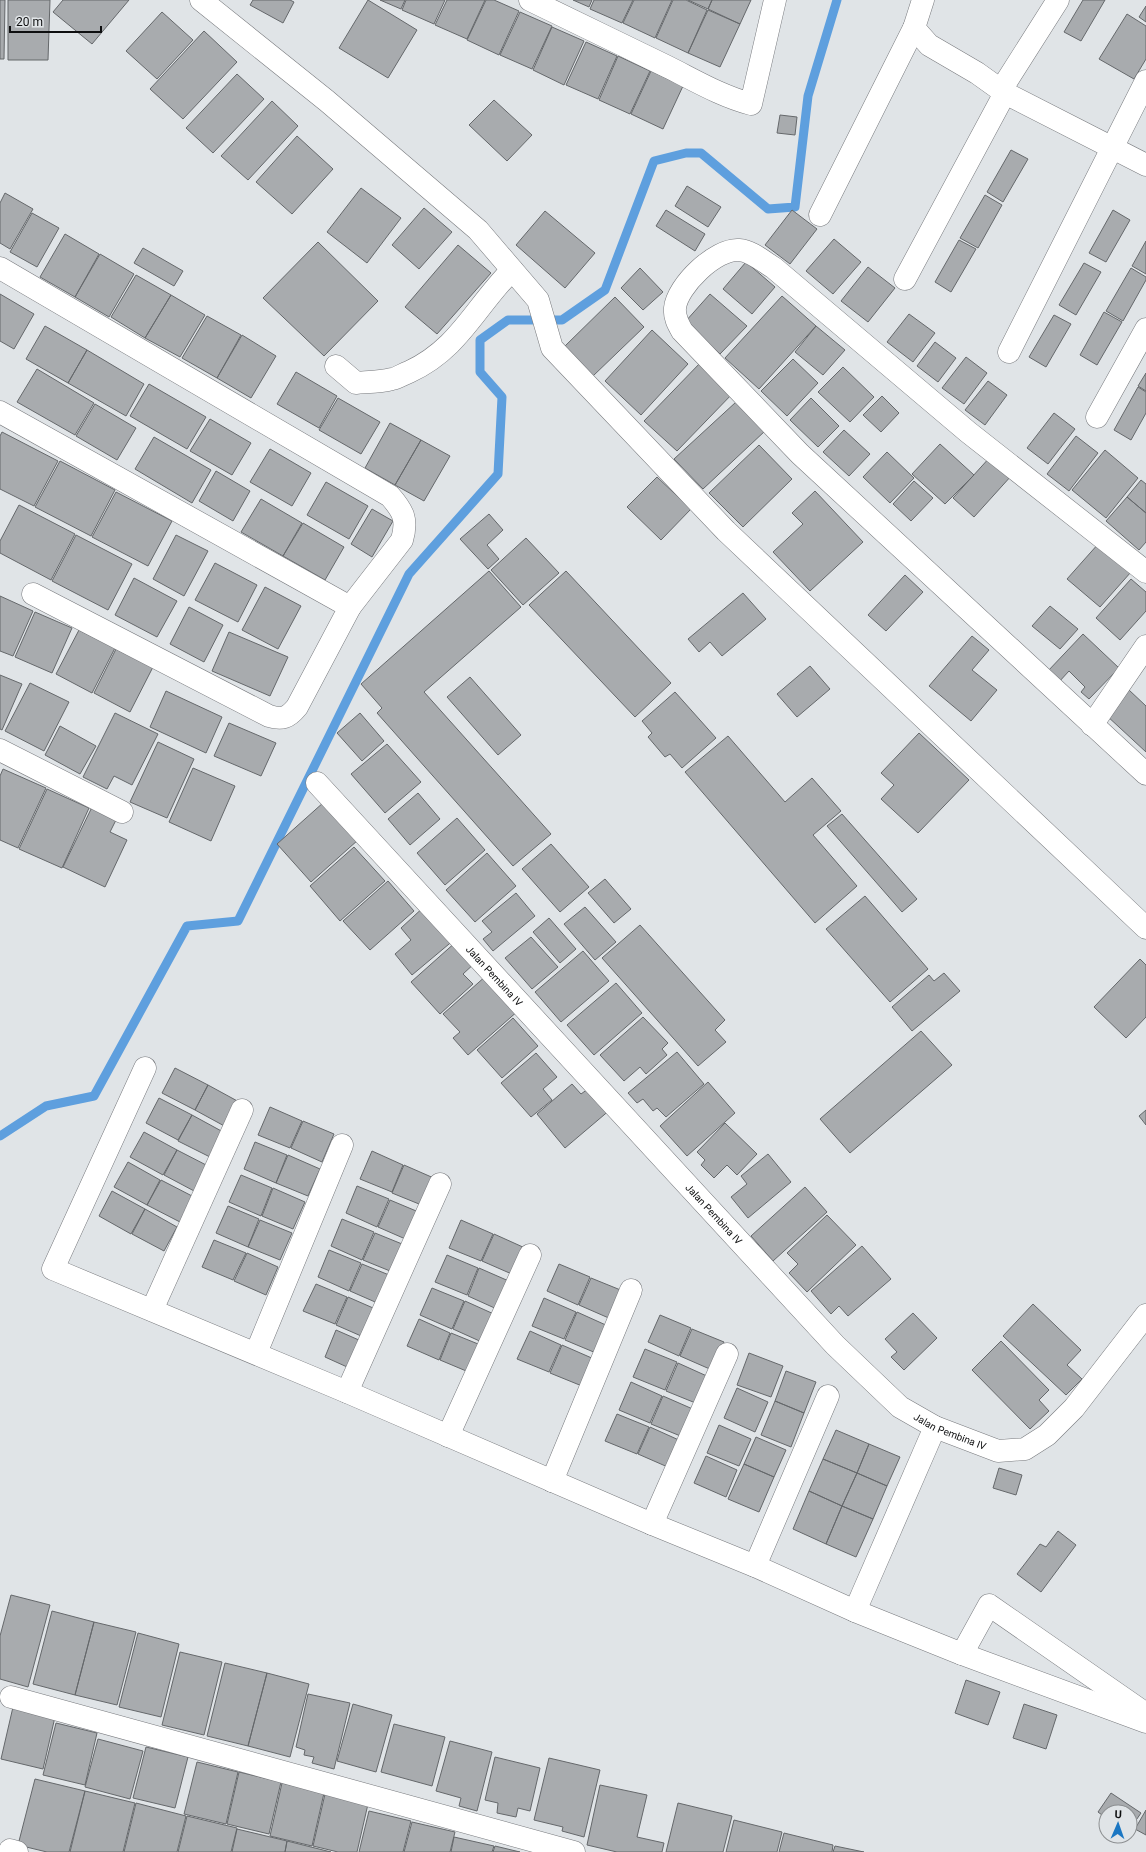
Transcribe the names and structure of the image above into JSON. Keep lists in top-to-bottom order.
{
  "streets": {
    "street": ["Jalan Pembina IV"]
  },
  "scale_bar": "20 m",
  "north": "top"
}
